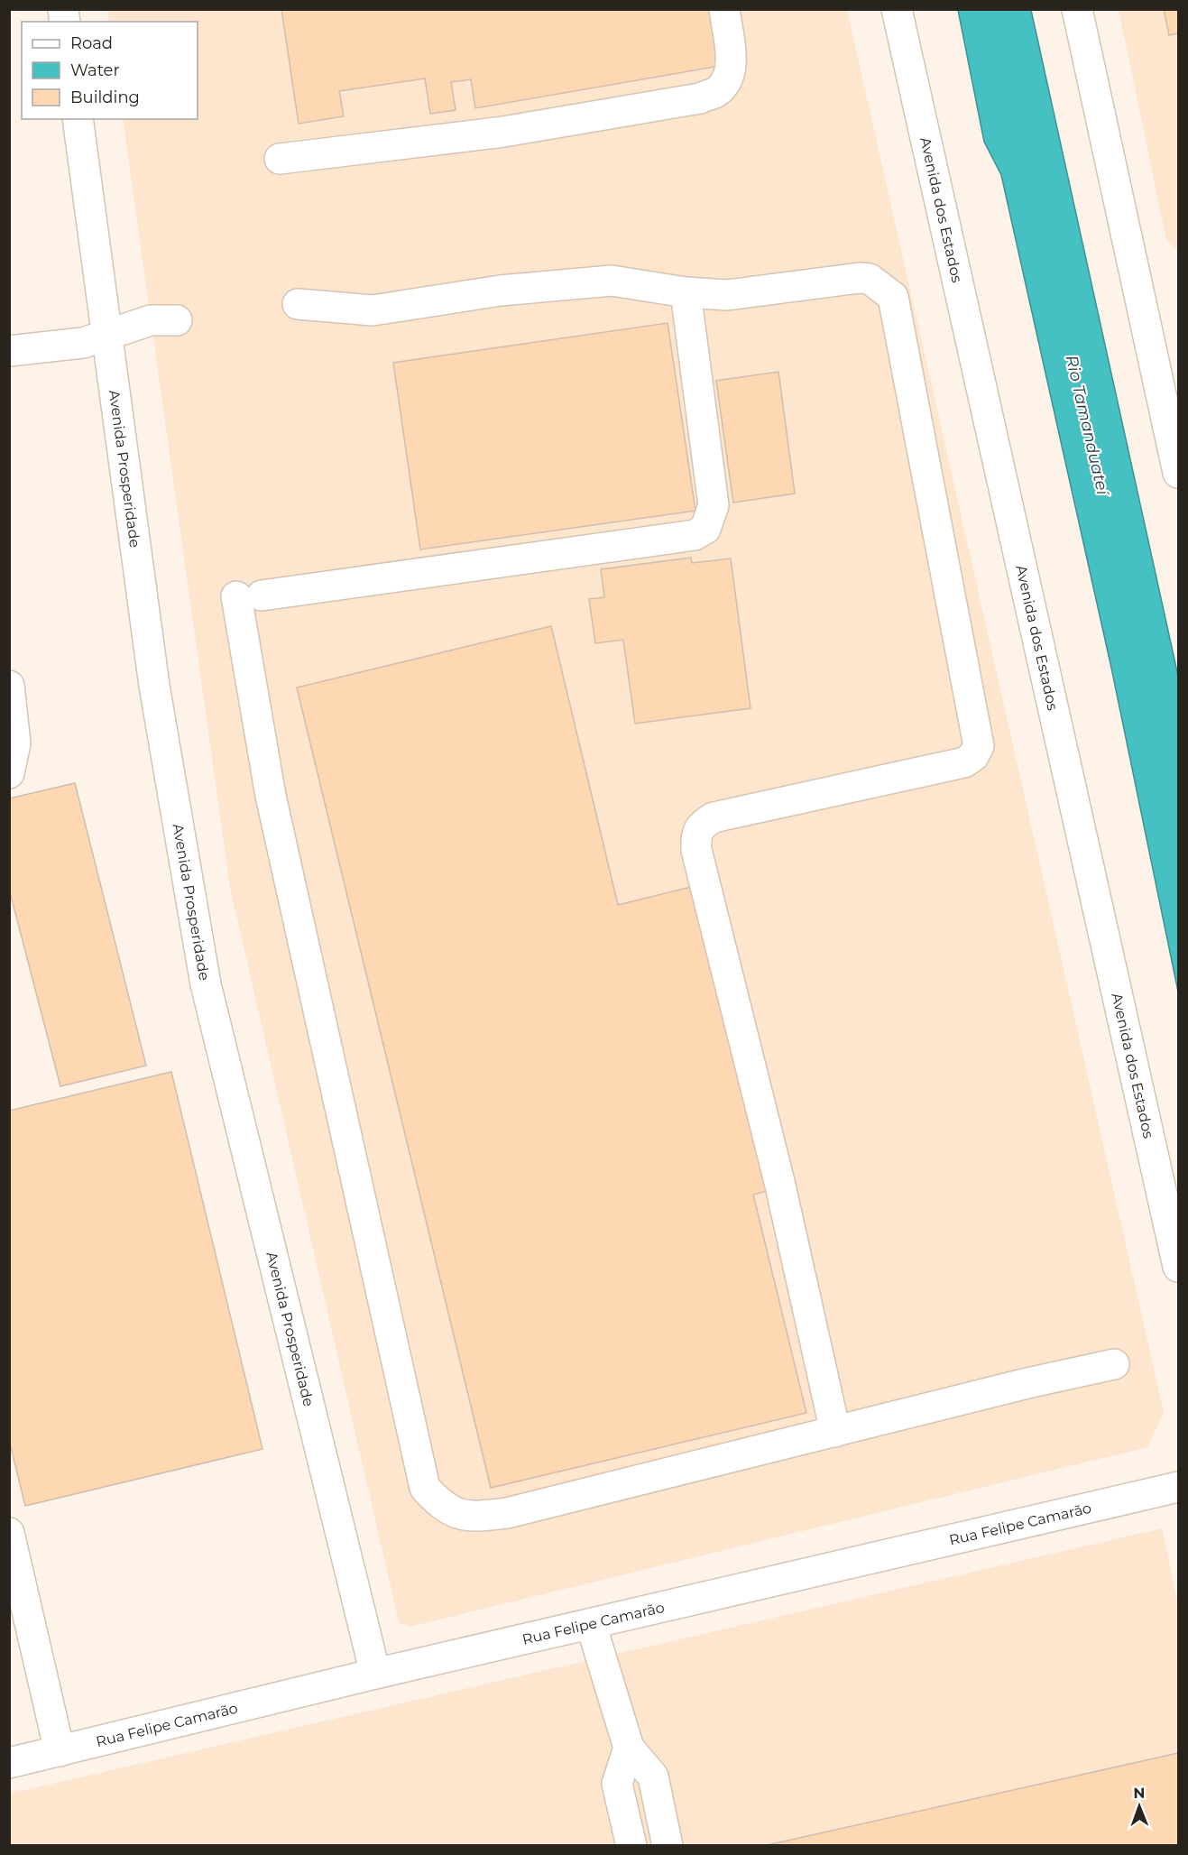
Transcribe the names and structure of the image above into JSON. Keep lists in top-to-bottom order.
{
  "streets": {
    "main road": ["Avenida dos Estados", "Avenida Prosperidade", "Rua Felipe Camarão"]
  },
  "crossings": [
    ["Avenida Prosperidade", "Rua Felipe Camarão"]
  ],
  "water": ["Rio Tamanduateí"],
  "legend": ["Road", "Water", "Building"],
  "north": "top"
}
